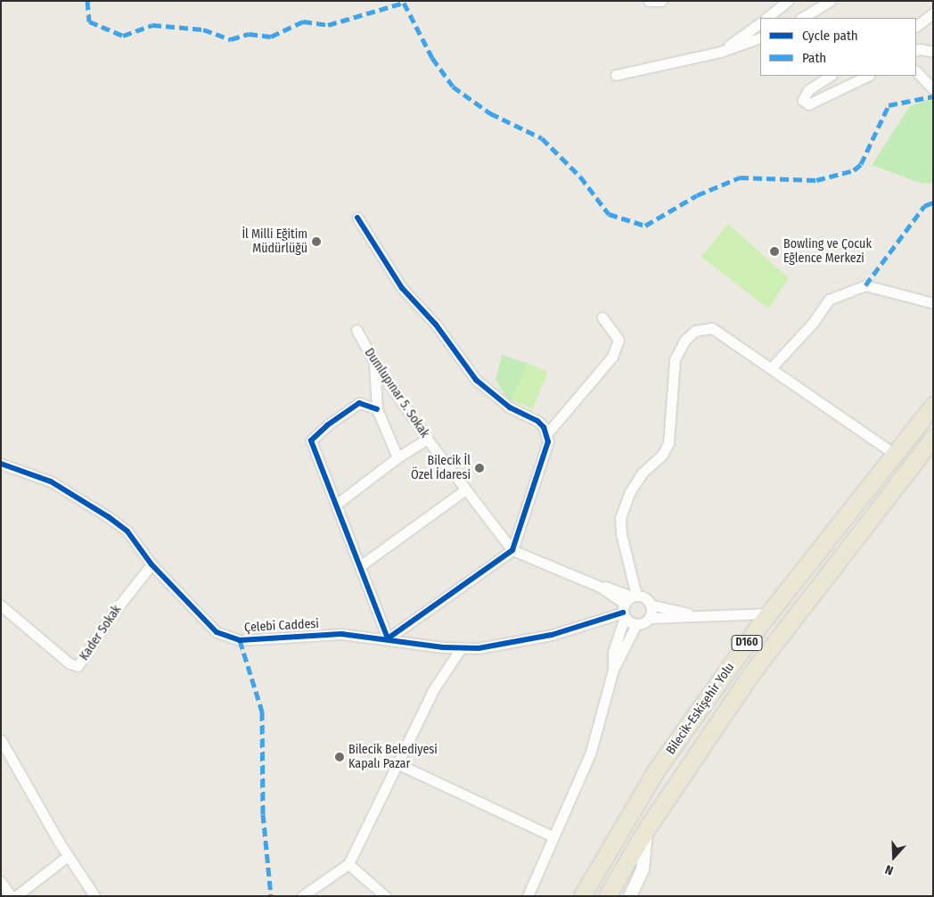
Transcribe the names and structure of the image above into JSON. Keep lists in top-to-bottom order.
{
  "streets": {
    "main road": ["D160", "Bilecik-Eskişehir Yolu"],
    "street": ["Dumlupınar 5. Sokak", "Çelebi Caddesi", "Kader Sokak"]
  },
  "crossings": [
    ["Dumlupınar 5. Sokak", "Çelebi Caddesi"],
    ["Çelebi Caddesi", "Kader Sokak"]
  ],
  "places": [
    "İl Milli Eğitim Müdürlüğü",
    "Bowling ve Çocuk Eğlence Merkezi",
    "Bilecik İl Özel İdaresi",
    "Bilecik Belediyesi Kapalı Pazar"
  ],
  "legend": ["Cycle path", "Path"],
  "north": "bottom"
}
